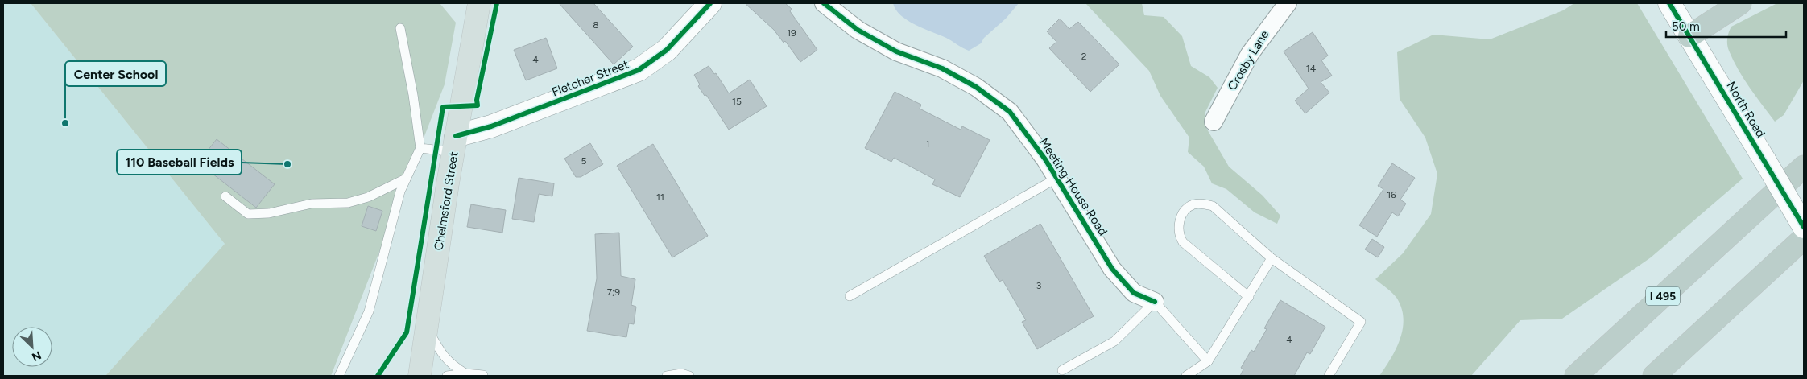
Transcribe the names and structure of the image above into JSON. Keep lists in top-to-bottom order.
{
  "streets": {
    "highway": ["I 495"],
    "main road": ["Chelmsford Street"],
    "street": [
      "Crosby Lane",
      "Fletcher Street",
      "North Road",
      "Meeting House Road"
    ]
  },
  "crossings": [
    ["Fletcher Street", "Chelmsford Street"]
  ],
  "places": ["Center School", "110 Baseball Fields"],
  "house_numbers": [
    "8",
    "19",
    "2",
    "4",
    "14",
    "15",
    "1",
    "5",
    "16",
    "11",
    "3",
    "7;9",
    "4"
  ],
  "scale_bar": "50 m",
  "north": "bottom right"
}
